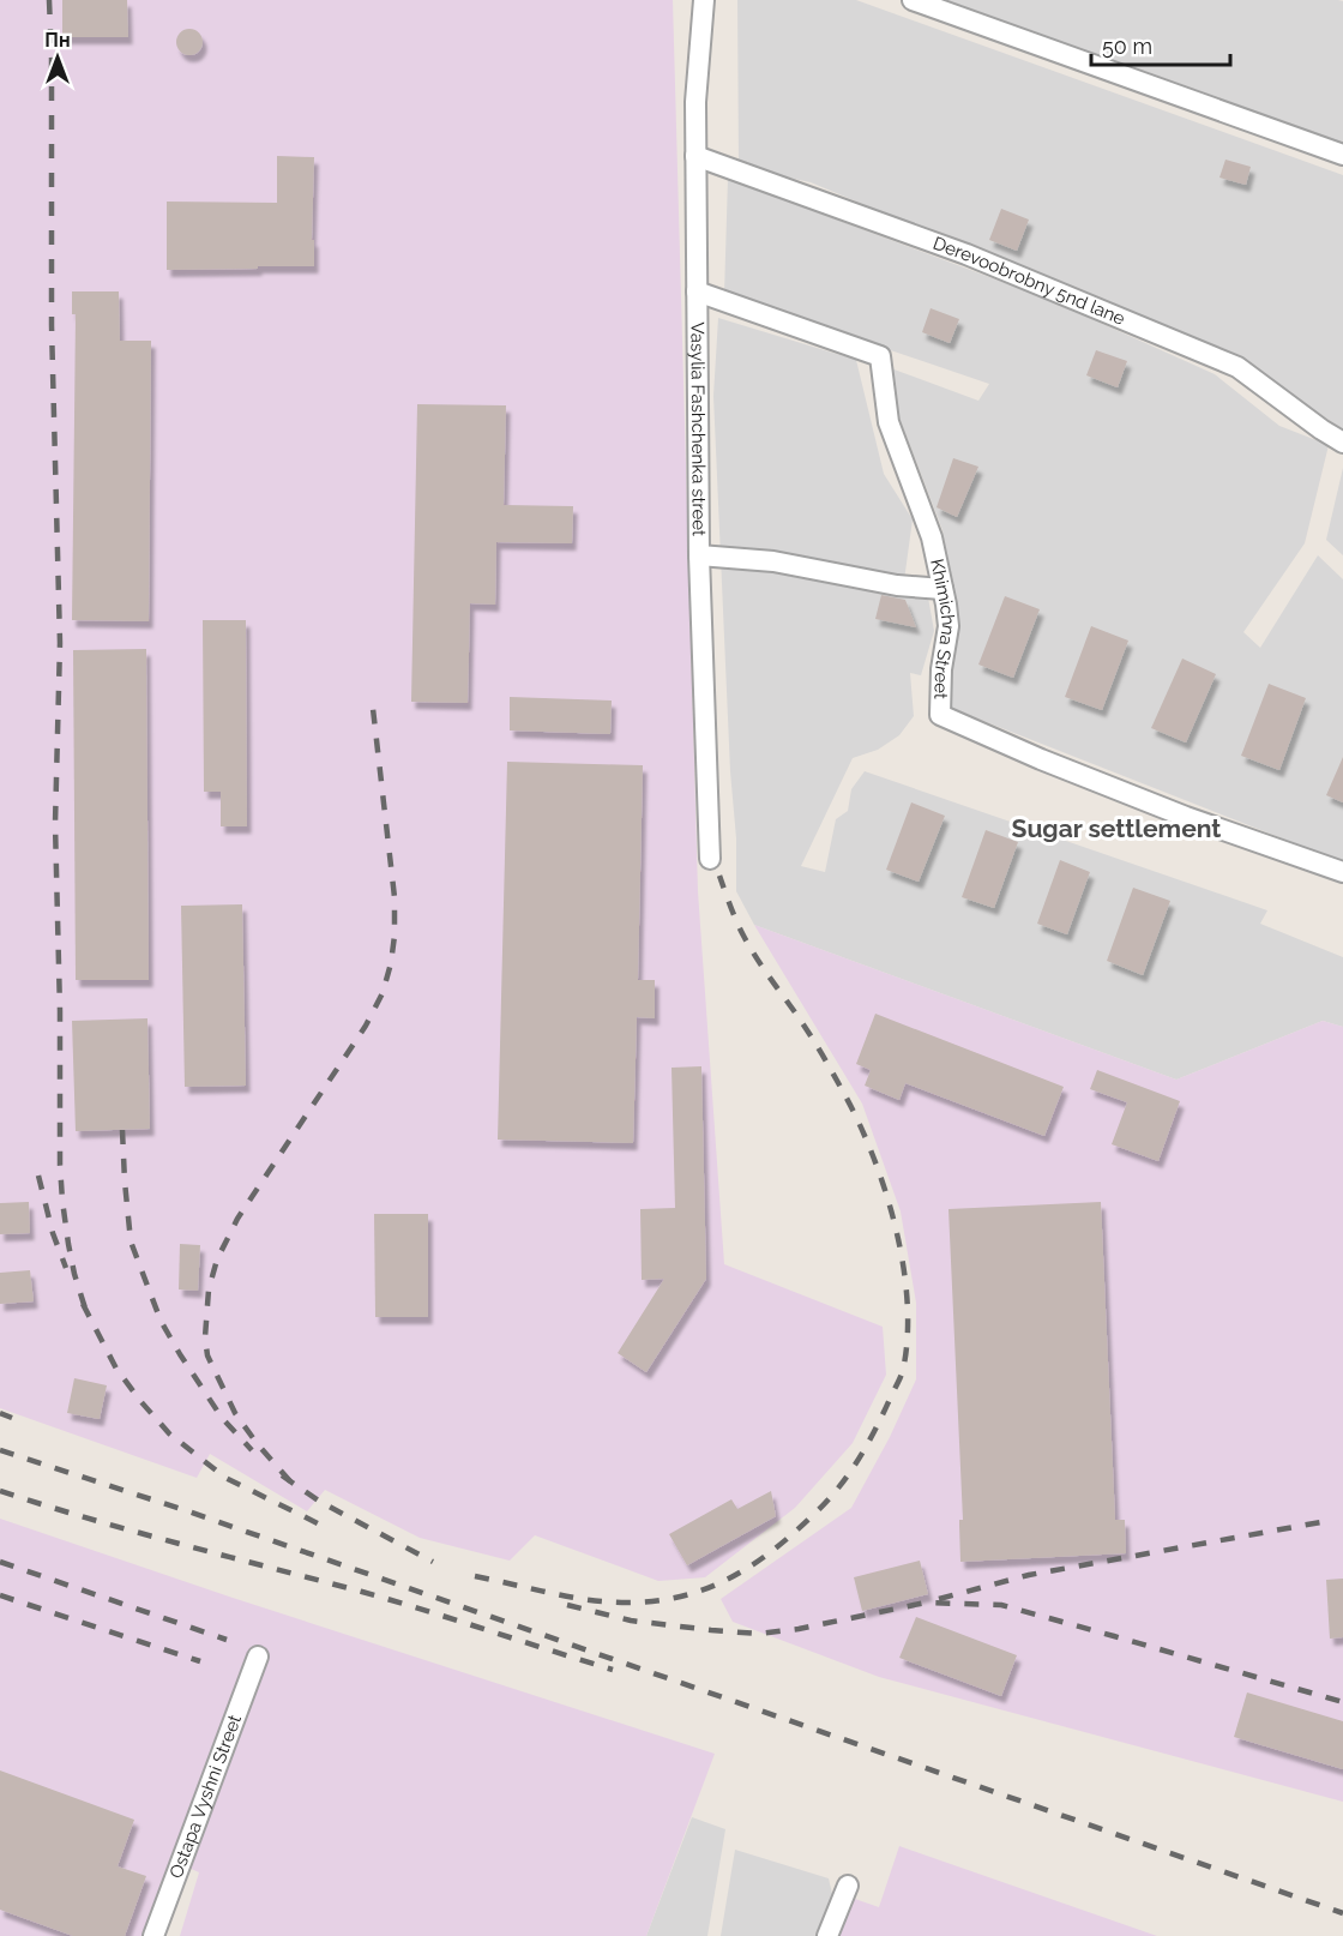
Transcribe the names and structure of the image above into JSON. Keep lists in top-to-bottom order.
{
  "streets": {
    "street": [
      "Derevoobrobny 5nd lane",
      "Vasylia Fashchenka street",
      "Khimichna Street",
      "Ostapa Vyshni Street"
    ]
  },
  "crossings": [
    ["Derevoobrobny 5nd lane", "Vasylia Fashchenka street"],
    ["Vasylia Fashchenka street", "Khimichna Street"]
  ],
  "districts": ["Sugar settlement"],
  "scale_bar": "50 m",
  "north": "top"
}
